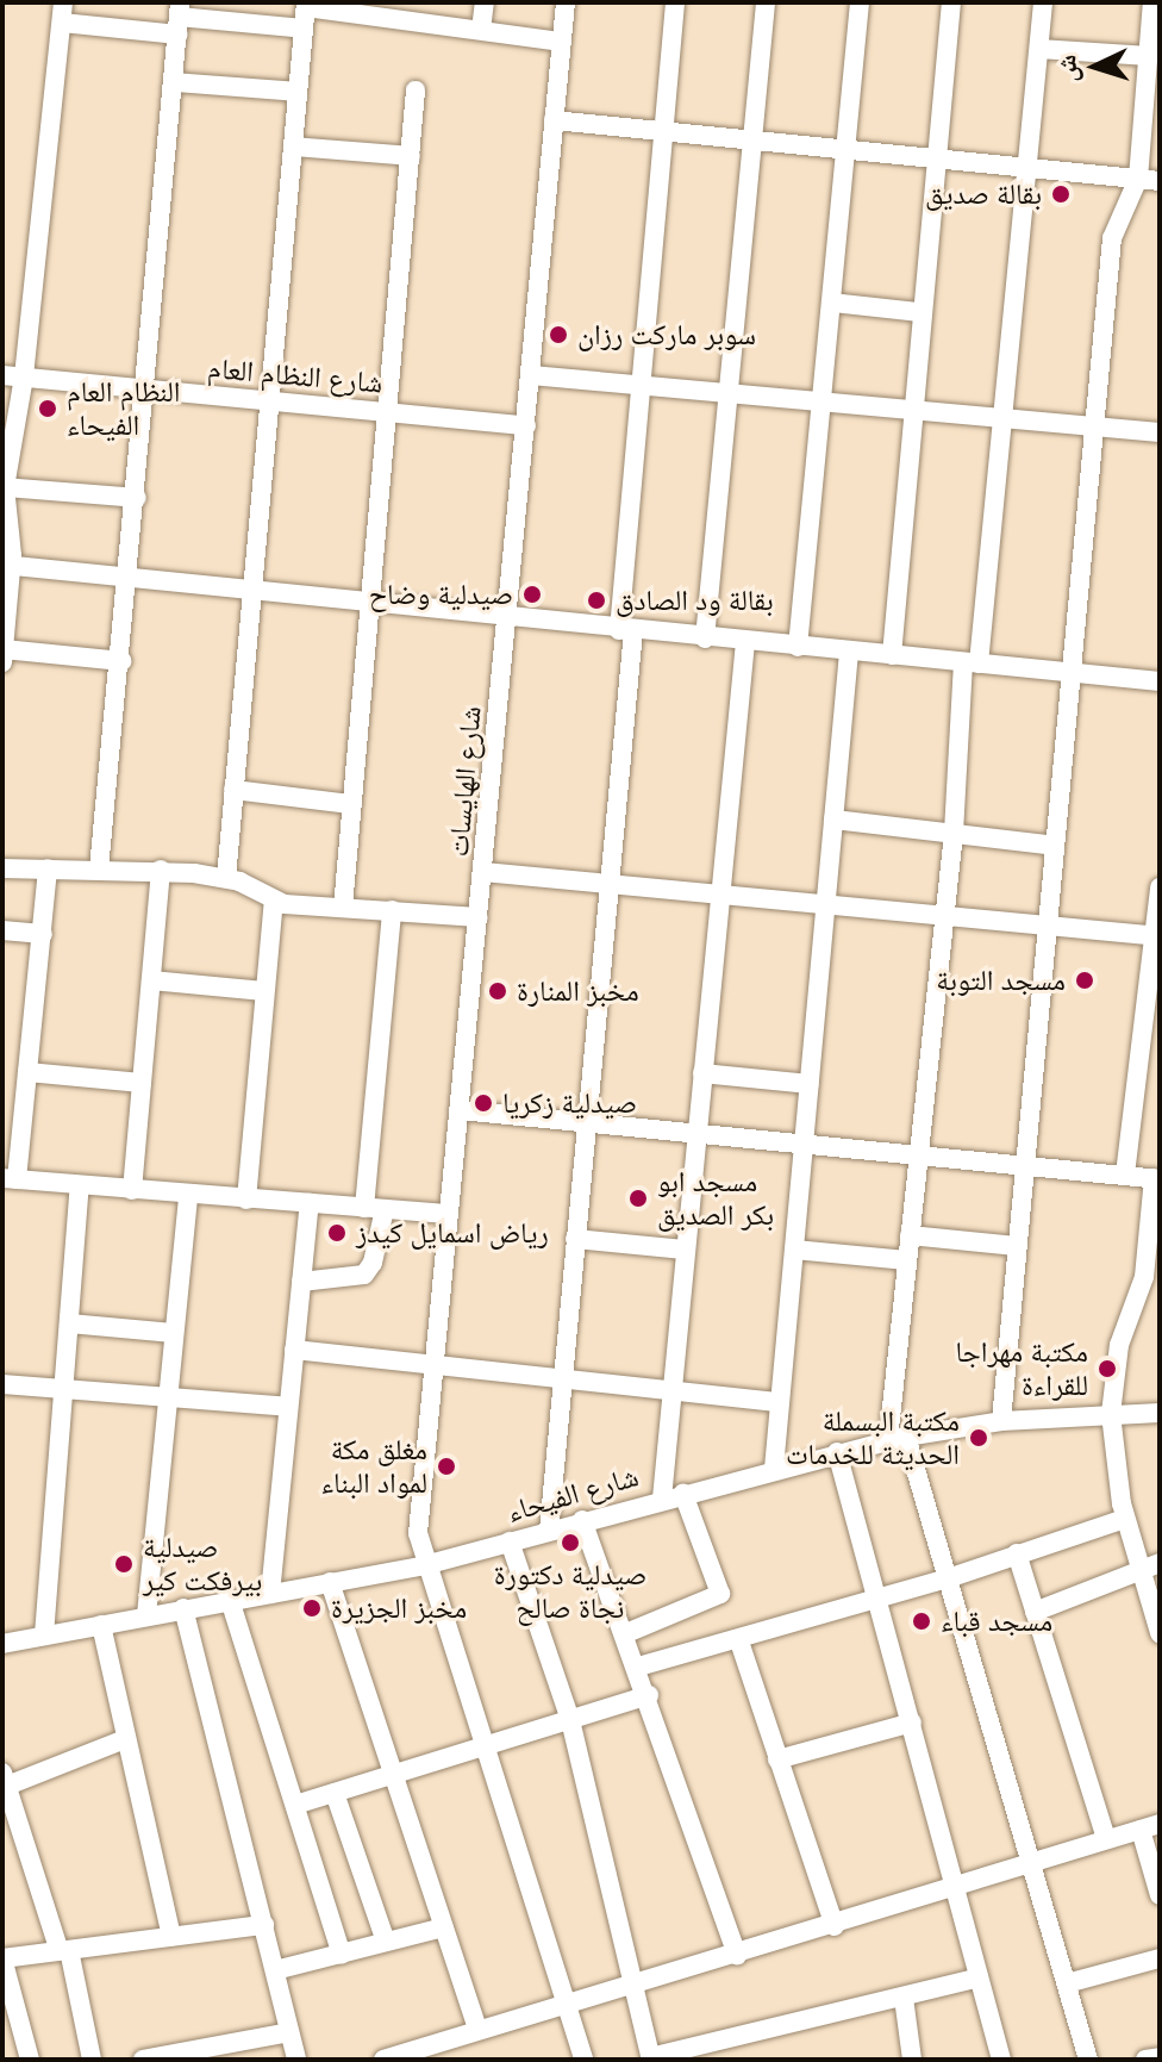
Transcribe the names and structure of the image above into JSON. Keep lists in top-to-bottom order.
{
  "streets": {
    "street": ["شارع النظام العام", "شارع الهايسات", "شارع الفيحاء"]
  },
  "crossings": [
    ["شارع النظام العام", "شارع الهايسات"],
    ["شارع الهايسات", "شارع الفيحاء"]
  ],
  "places": [
    "بقالة صديق",
    "سوبر ماركت رزان",
    "النظام العام الفيحاء",
    "صيدلية وضاح",
    "بقالة ود الصادق",
    "مسجد التوبة",
    "مخبز المنارة",
    "صيدلية زكريا",
    "مسجد ابو بكر الصديق",
    "رياض اسمايل كيدز",
    "مكتبة مهراجا للقراءة",
    "مكتبة البسملة الحديثة للخدمات",
    "مغلق مكة لمواد البناء",
    "صيدلية دكتورة نجاة صالح",
    "صيدلية بيرفكت كير",
    "مخبز الجزيرة",
    "مسجد قباء"
  ],
  "north": "left"
}
